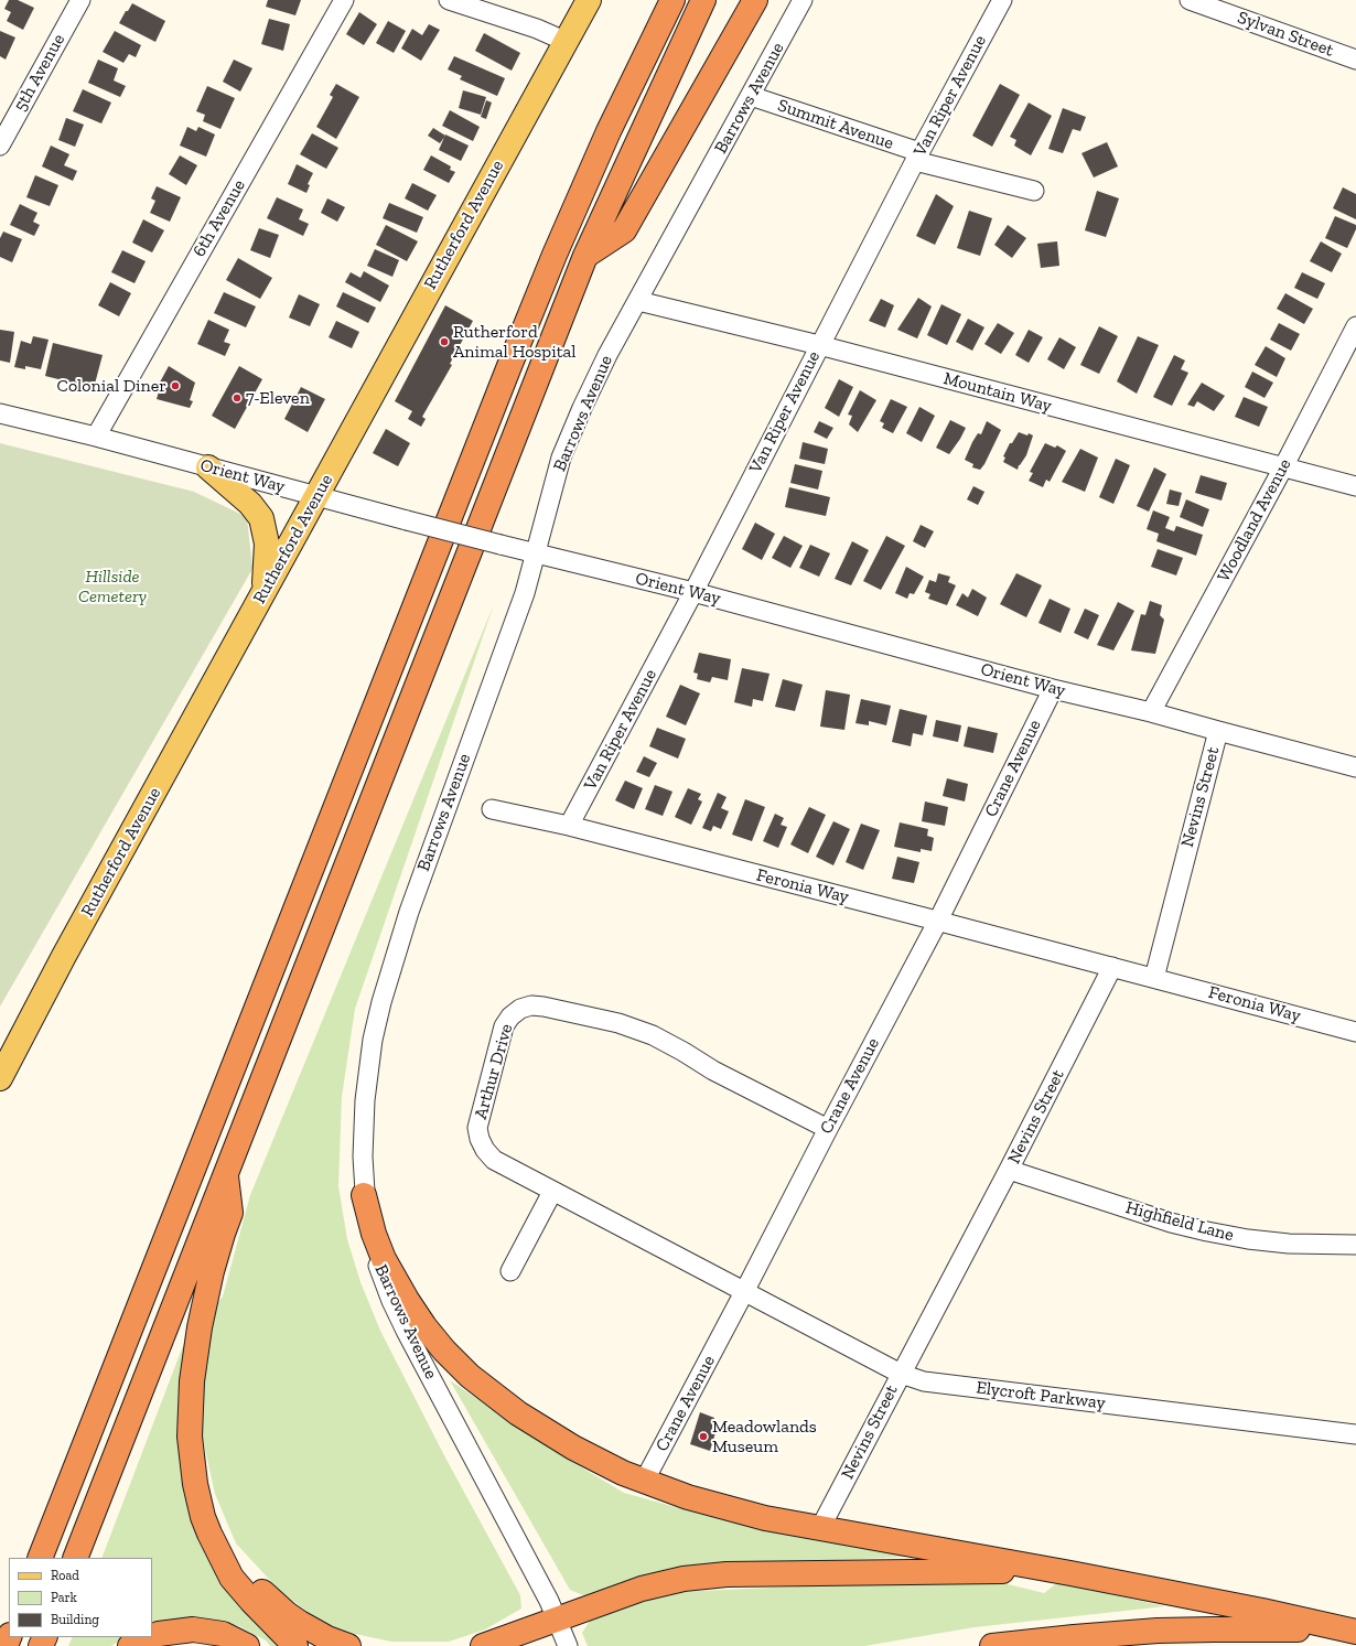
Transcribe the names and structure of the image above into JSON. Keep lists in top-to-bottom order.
{
  "streets": {
    "main road": ["Rutherford Avenue"],
    "street": [
      "Sylvan Street",
      "5th Avenue",
      "Van Riper Avenue",
      "Barrows Avenue",
      "Summit Avenue",
      "6th Avenue",
      "Mountain Way",
      "Orient Way",
      "Woodland Avenue",
      "Crane Avenue",
      "Nevins Street",
      "Feronia Way",
      "Arthur Drive",
      "Highfield Lane",
      "Elycroft Parkway"
    ]
  },
  "crossings": [
    ["Van Riper Avenue", "Summit Avenue"],
    ["Van Riper Avenue", "Mountain Way"],
    ["Van Riper Avenue", "Orient Way"],
    ["Van Riper Avenue", "Feronia Way"],
    ["Barrows Avenue", "Summit Avenue"],
    ["Barrows Avenue", "Mountain Way"],
    ["Barrows Avenue", "Orient Way"],
    ["6th Avenue", "Orient Way"],
    ["Rutherford Avenue", "Orient Way"],
    ["Mountain Way", "Woodland Avenue"],
    ["Orient Way", "Woodland Avenue"],
    ["Orient Way", "Crane Avenue"],
    ["Orient Way", "Nevins Street"],
    ["Crane Avenue", "Feronia Way"],
    ["Crane Avenue", "Arthur Drive"],
    ["Crane Avenue", "Elycroft Parkway"],
    ["Nevins Street", "Feronia Way"],
    ["Nevins Street", "Highfield Lane"],
    ["Nevins Street", "Elycroft Parkway"],
    ["Arthur Drive", "Elycroft Parkway"]
  ],
  "parks": ["Hillside Cemetery"],
  "places": [
    "Rutherford Animal Hospital",
    "Colonial Diner",
    "7-Eleven",
    "Meadowlands Museum"
  ],
  "legend": ["Road", "Park", "Building"]
}
